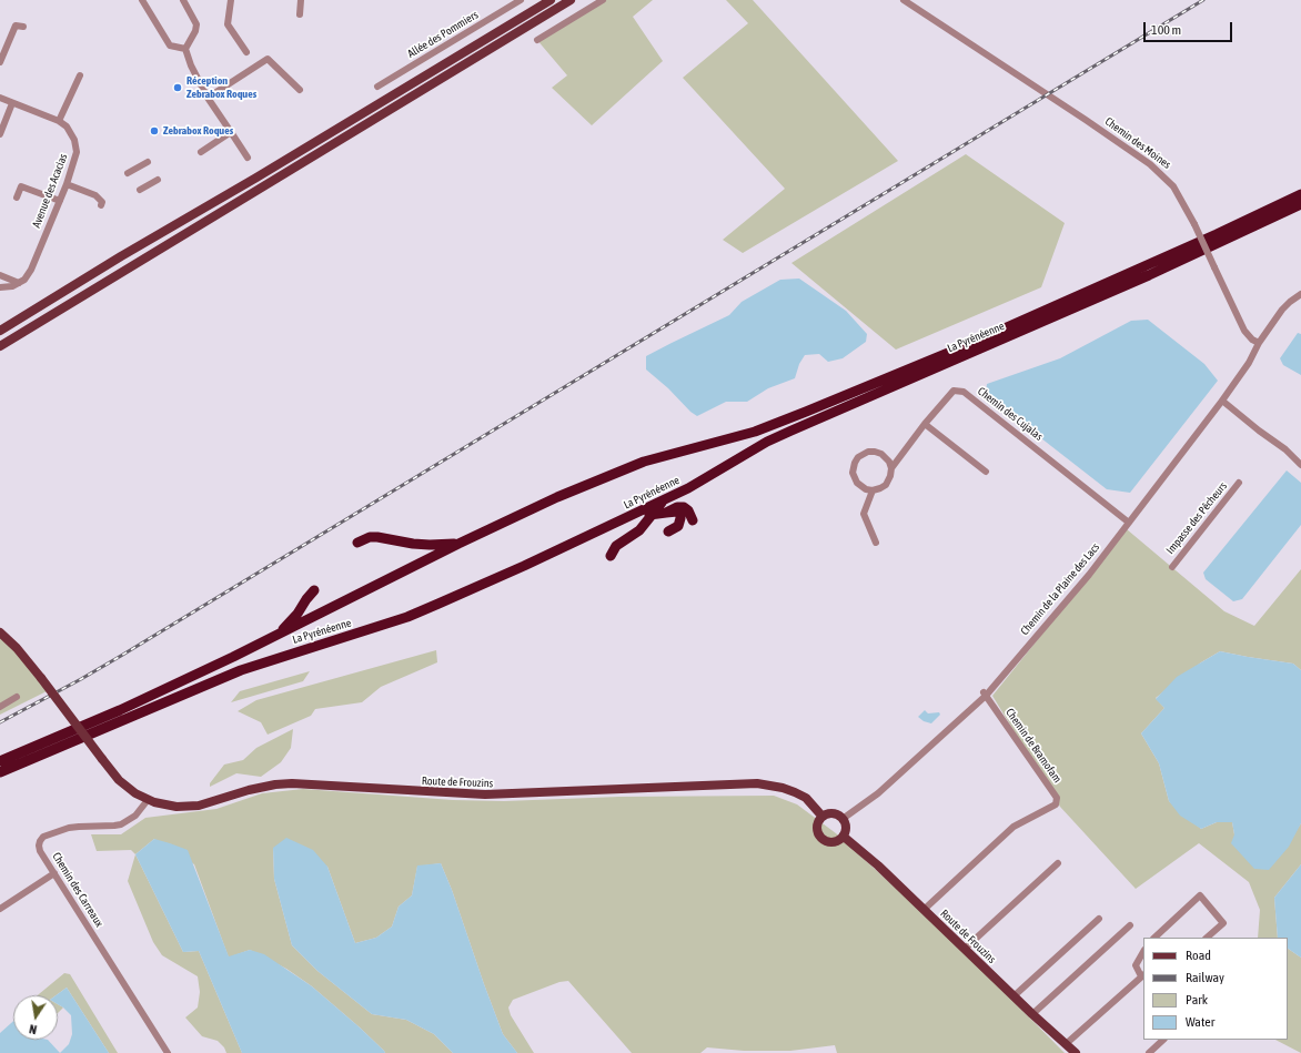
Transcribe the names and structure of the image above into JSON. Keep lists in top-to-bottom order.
{
  "streets": {
    "highway": ["La Pyrénéenne"],
    "main road": ["Route de Frouzins"],
    "street": [
      "Allée des Pommiers",
      "Chemin des Moines",
      "Avenue des Acacias",
      "Chemin des Cujalas",
      "Impasse des Pêcheurs",
      "Chemin de la Plaine des Lacs",
      "Chemin de Bramofam",
      "Chemin des Carreaux"
    ]
  },
  "crossings": [
    ["Chemin des Moines", "Chemin de la Plaine des Lacs"],
    ["Chemin des Cujalas", "Chemin de la Plaine des Lacs"],
    ["Chemin de la Plaine des Lacs", "Chemin de Bramofam"],
    ["Chemin de la Plaine des Lacs", "Route de Frouzins"],
    ["Chemin de Bramofam", "Route de Frouzins"],
    ["Route de Frouzins", "Chemin des Carreaux"]
  ],
  "places": ["Réception Zebrabox Roques", "Zebrabox Roques"],
  "legend": [
    "Road",
    "Railway",
    "Park",
    "Water"
  ],
  "scale_bar": "100 m",
  "north": "bottom"
}
